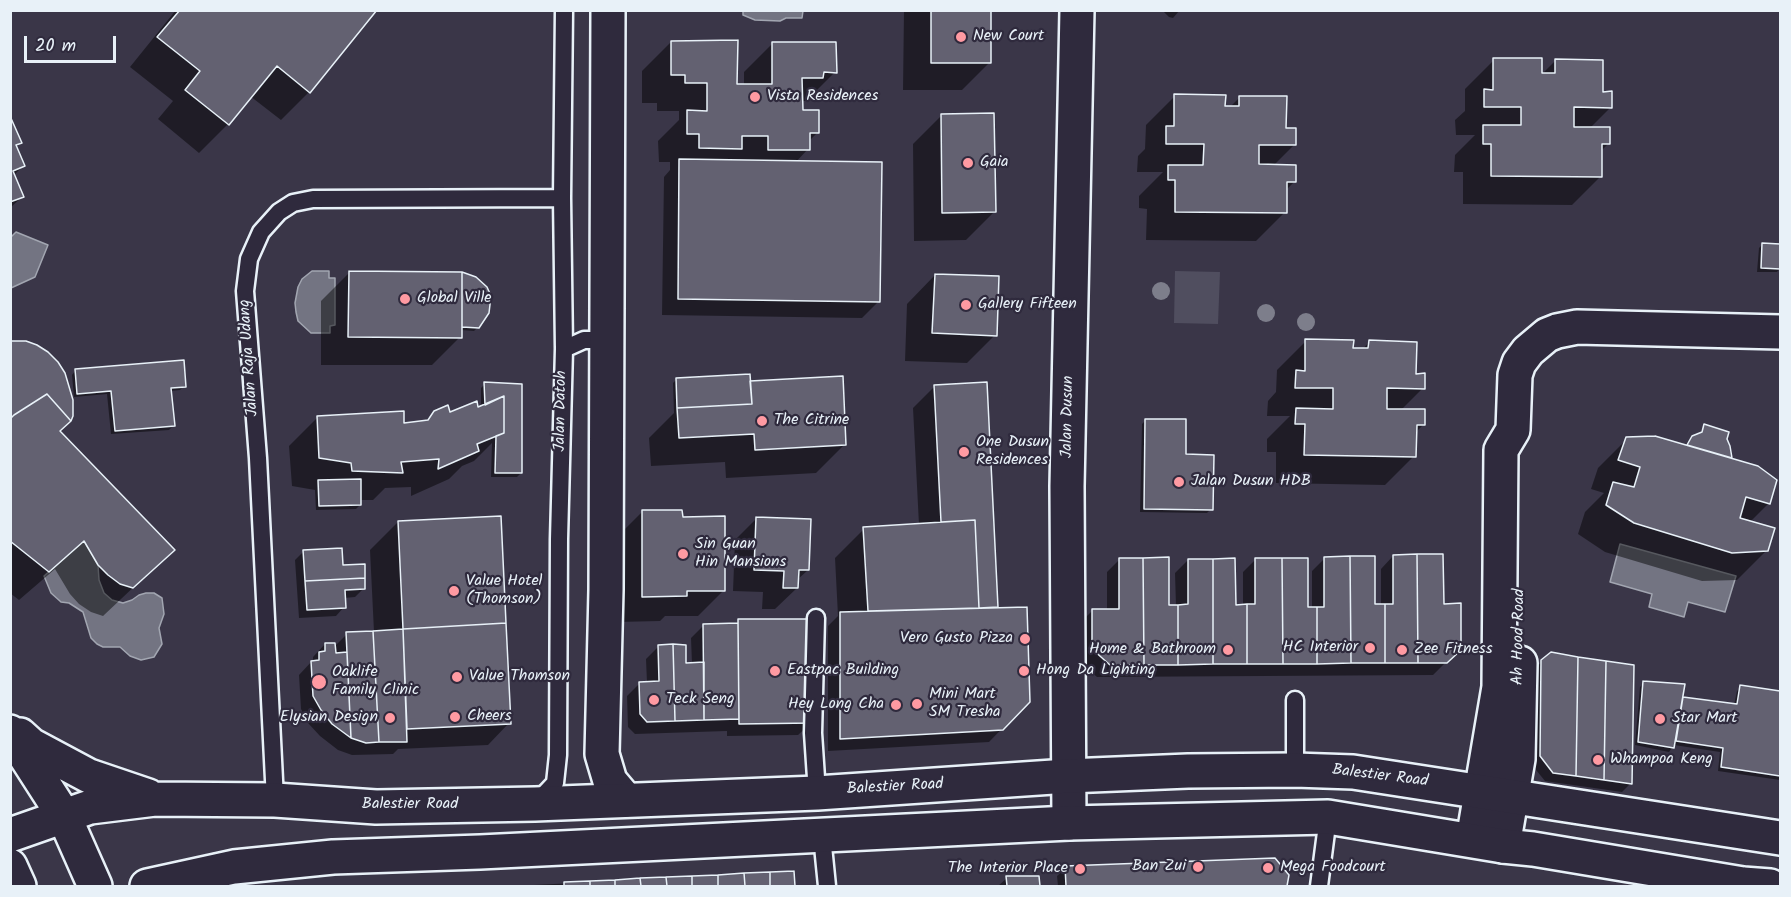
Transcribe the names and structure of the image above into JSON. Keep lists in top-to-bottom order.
{
  "streets": {
    "main road": ["Jalan Dusun", "Ah Hood Road", "Balestier Road"],
    "lane": ["Jalan Raja Udang", "Jalan Datoh"]
  },
  "crossings": [
    ["Jalan Raja Udang", "Jalan Datoh"],
    ["Jalan Raja Udang", "Balestier Road"],
    ["Jalan Datoh", "Balestier Road"],
    ["Jalan Dusun", "Balestier Road"],
    ["Ah Hood Road", "Balestier Road"]
  ],
  "places": [
    "New Court",
    "Vista Residences",
    "Gaia",
    "Global Ville",
    "Gallery Fifteen",
    "The Citrine",
    "One Dusun Residences",
    "Jalan Dusun HDB",
    "Sin Guan Hin Mansions",
    "Value Hotel (Thomson)",
    "Vero Gusto Pizza",
    "HC Interior",
    "Home & Bathroom",
    "Zee Fitness",
    "Eastpac Building",
    "Hong Da Lighting",
    "Value Thomson",
    "Oaklife Family Clinic",
    "Teck Seng",
    "Mini Mart SM Tresha",
    "Hey Long Cha",
    "Cheers",
    "Elysian Design",
    "Star Mart",
    "Whampoa Keng",
    "Ban Zui",
    "Mega Foodcourt",
    "The Interior Place"
  ],
  "scale_bar": "20 m"
}
